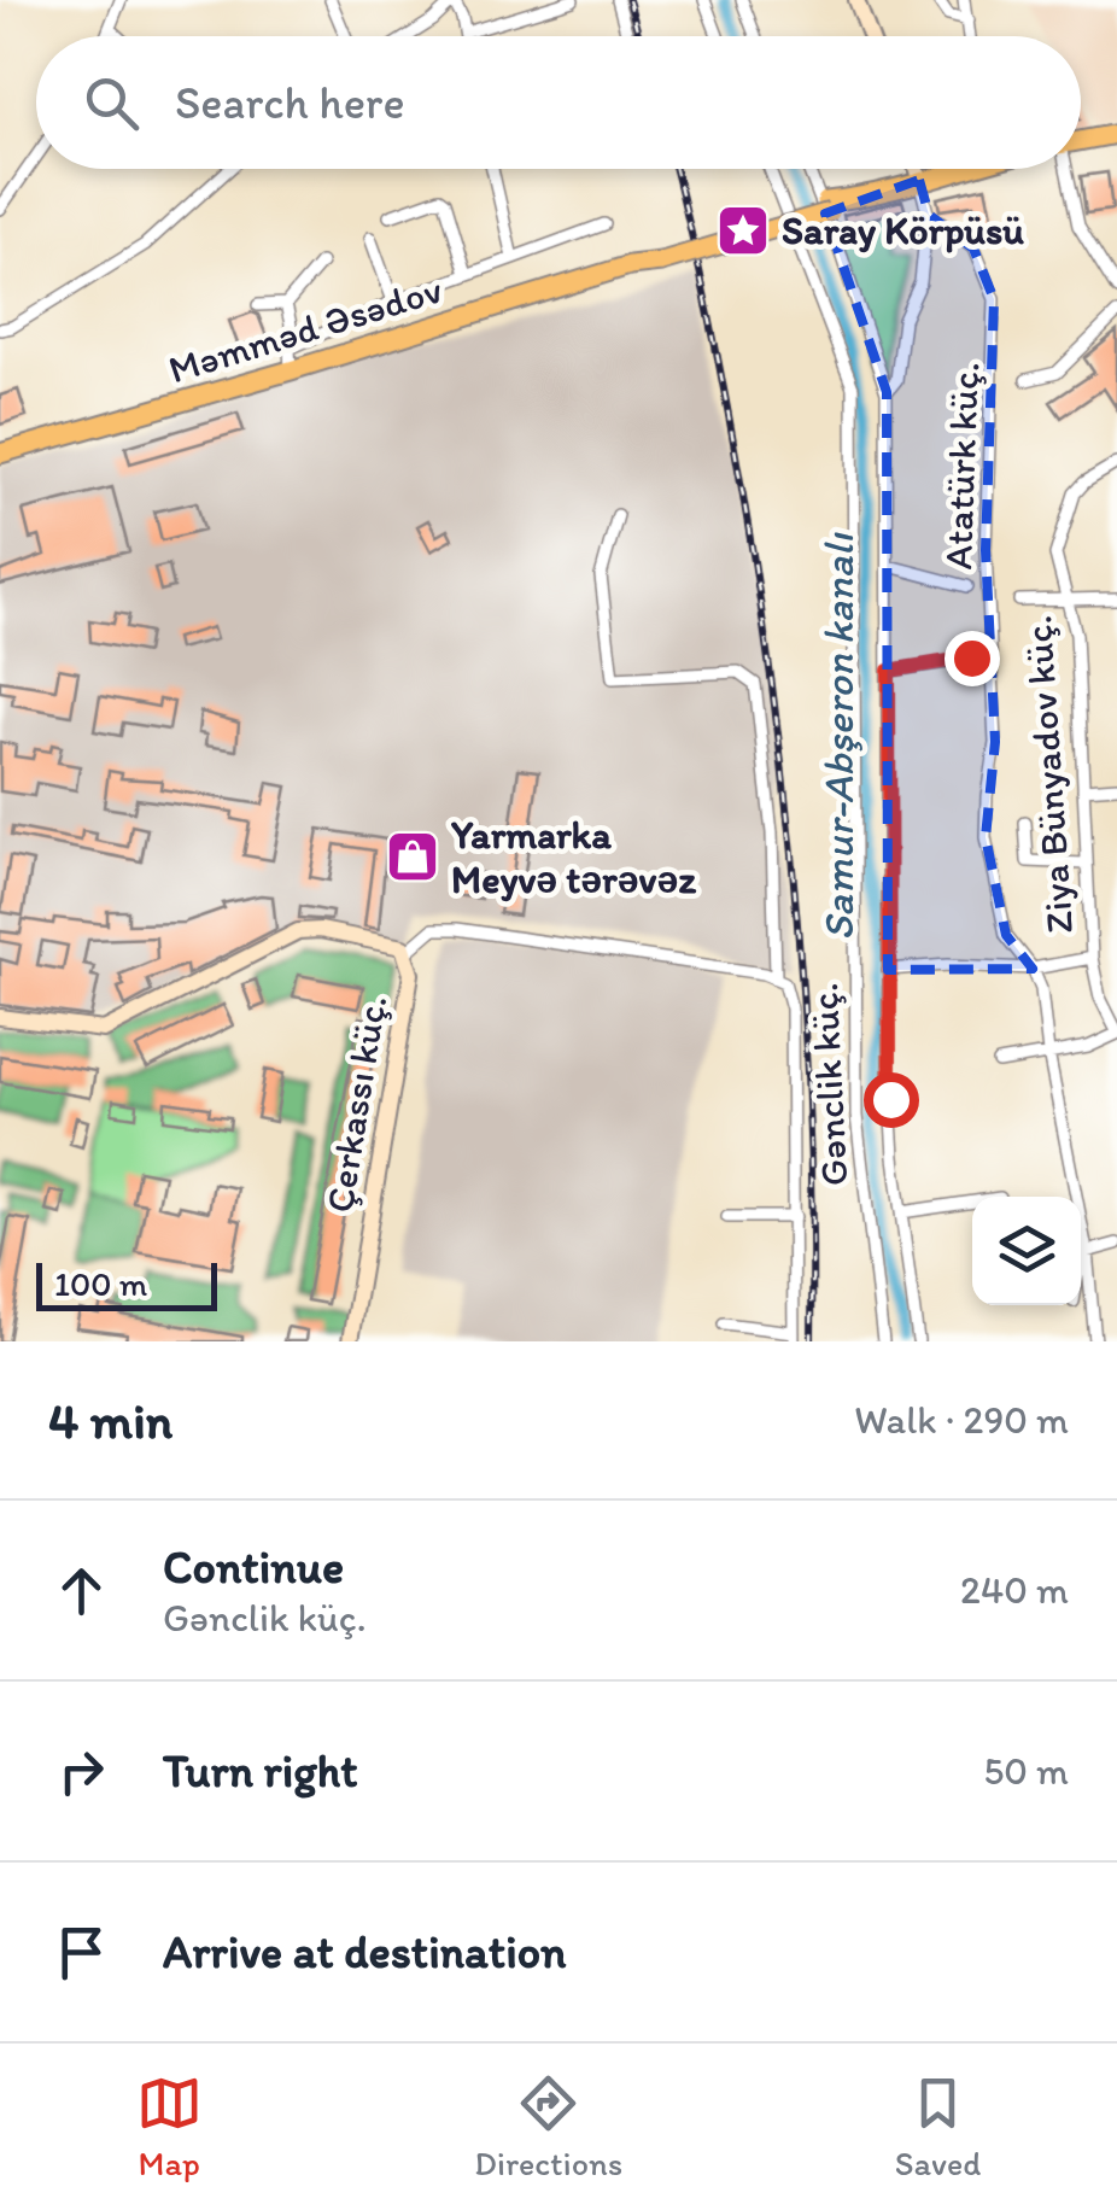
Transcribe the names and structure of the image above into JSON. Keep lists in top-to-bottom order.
{
  "streets": {
    "main road": ["Məmməd Əsədov"],
    "street": [
      "Atatürk küç.",
      "Ziya Bünyadov küç.",
      "Gənclik küç.",
      "Çerkassı küç."
    ]
  },
  "crossings": [
    ["Atatürk küç.", "Gənclik küç."]
  ],
  "water": ["Samur-Abşeron kanalı"],
  "places": {
    "place": ["Saray Körpüsü"],
    "shop": ["Yarmarka Meyvә tәrәvәz"]
  },
  "scale_bar": "100 m",
  "page": {
    "search": "Search here",
    "scale": "100 m",
    "heading": ["4 min", "Walk · 290 m"],
    "list": [
      ["Continue", "Gənclik küç.", "240 m"],
      ["Turn right", "50 m"],
      "Arrive at destination"
    ],
    "nav": ["Map", "Directions", "Saved"]
  }
}
